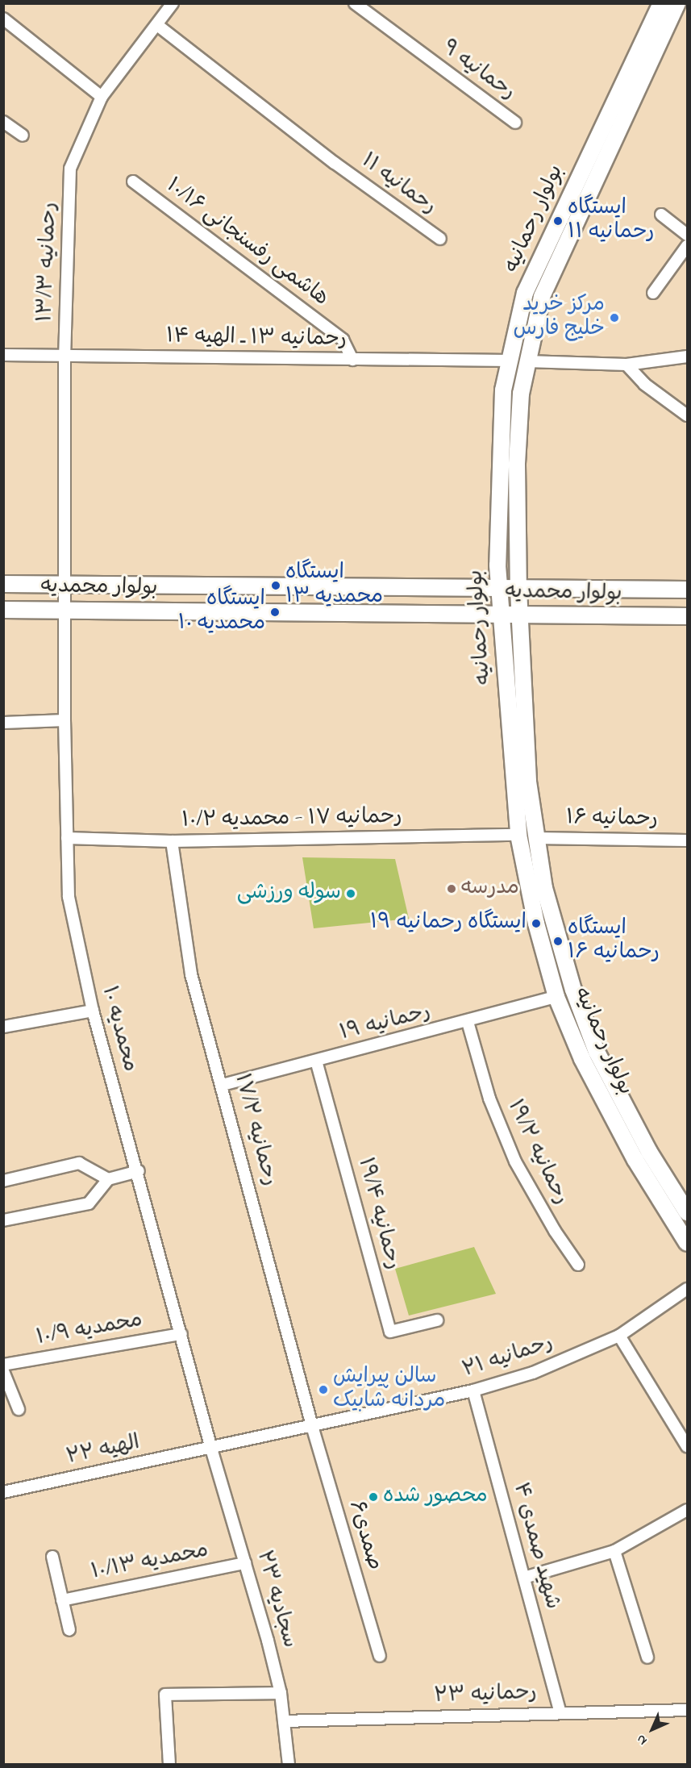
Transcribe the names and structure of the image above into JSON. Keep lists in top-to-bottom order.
{
  "streets": {
    "main road": ["بولوار رحمانیه", "بولوار محمدیه"],
    "street": [
      "رحمانیه ۹",
      "رحمانیه ۱۱",
      "هاشمی رفسنجانی ۱۰/۱۶",
      "رحمانیه ۱۳/۳",
      "رحمانیه ۱۳ ـ الهیه ۱۴",
      "رحمانیه ۱۷ - محمدیه ۱۰/۲",
      "رحمانیه ۱۶",
      "رحمانیه ۱۹",
      "محمدیه ۱۰",
      "رحمانیه ۱۷/۲",
      "رحمانیه ۱۹/۲",
      "رحمانیه ۱۹/۴",
      "محمدیه ۱۰/۹",
      "رحمانیه ۲۱",
      "الهیه ۲۲",
      "صمدی۶",
      "شهید صمدی ۴",
      "محمدیه ۱۰/۱۳",
      "سجادیه ۲۳",
      "رحمانیه ۲۳"
    ]
  },
  "crossings": [
    ["بولوار رحمانیه", "رحمانیه ۱۳ ـ الهیه ۱۴"],
    ["بولوار رحمانیه", "بولوار محمدیه"],
    ["بولوار رحمانیه", "رحمانیه ۱۷ - محمدیه ۱۰/۲"],
    ["بولوار رحمانیه", "رحمانیه ۱۶"],
    ["بولوار رحمانیه", "رحمانیه ۱۹"],
    ["هاشمی رفسنجانی ۱۰/۱۶", "رحمانیه ۱۳ ـ الهیه ۱۴"],
    ["رحمانیه ۱۳/۳", "رحمانیه ۱۳ ـ الهیه ۱۴"],
    ["رحمانیه ۱۳/۳", "بولوار محمدیه"],
    ["رحمانیه ۱۳/۳", "محمدیه ۱۰"],
    ["بولوار محمدیه", "محمدیه ۱۰"],
    ["رحمانیه ۱۷ - محمدیه ۱۰/۲", "محمدیه ۱۰"],
    ["رحمانیه ۱۷ - محمدیه ۱۰/۲", "رحمانیه ۱۷/۲"],
    ["رحمانیه ۱۹", "رحمانیه ۱۷/۲"],
    ["رحمانیه ۱۹", "رحمانیه ۱۹/۲"],
    ["رحمانیه ۱۹", "رحمانیه ۱۹/۴"],
    ["محمدیه ۱۰", "محمدیه ۱۰/۹"],
    ["محمدیه ۱۰", "رحمانیه ۲۱"],
    ["محمدیه ۱۰", "الهیه ۲۲"],
    ["محمدیه ۱۰", "سجادیه ۲۳"],
    ["رحمانیه ۱۷/۲", "رحمانیه ۲۱"],
    ["رحمانیه ۱۷/۲", "صمدی۶"],
    ["رحمانیه ۲۱", "الهیه ۲۲"],
    ["رحمانیه ۲۱", "صمدی۶"],
    ["رحمانیه ۲۱", "شهید صمدی ۴"],
    ["رحمانیه ۲۱", "سجادیه ۲۳"],
    ["الهیه ۲۲", "سجادیه ۲۳"],
    ["شهید صمدی ۴", "رحمانیه ۲۳"],
    ["محمدیه ۱۰/۱۳", "سجادیه ۲۳"],
    ["سجادیه ۲۳", "رحمانیه ۲۳"]
  ],
  "places": [
    "ایستگاه رحمانیه ۱۱",
    "مرکز خرید خلیج فارس",
    "ایستگاه محمدیه ۱۳",
    "ایستگاه محمدیه ۱۰",
    "مدرسه",
    "سوله ورزشی",
    "ایستگاه رحمانیه ۱۹",
    "ایستگاه رحمانیه ۱۶",
    "سالن پیرایش مردانه شابیک",
    "محصور شده"
  ],
  "north": "bottom left"
}
